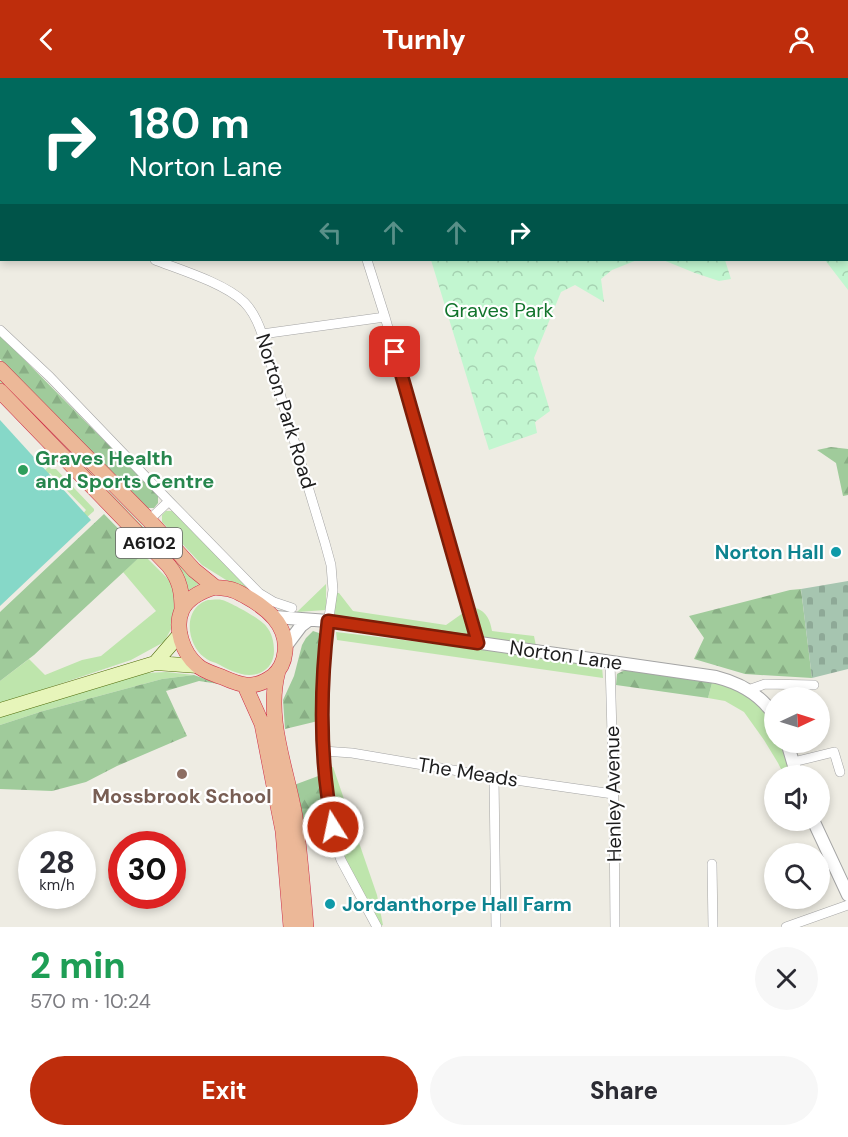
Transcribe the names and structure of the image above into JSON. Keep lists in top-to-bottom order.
{
  "streets": {
    "highway": ["A6102"],
    "street": [
      "Norton Park Road",
      "Norton Lane",
      "The Meads",
      "Henley Avenue"
    ]
  },
  "crossings": [
    ["Norton Park Road", "Norton Lane"],
    ["Norton Park Road", "The Meads"],
    ["A6102", "Norton Lane"],
    ["Norton Lane", "Henley Avenue"],
    ["The Meads", "Henley Avenue"]
  ],
  "parks": ["Graves Park"],
  "places": [
    "Graves Health and Sports Centre",
    "Norton Hall",
    "Mossbrook School",
    "Jordanthorpe Hall Farm"
  ],
  "north": "right",
  "page": {
    "header": "Turnly",
    "turn": ["180 m", "Norton Lane"],
    "speed": "28 km/h",
    "limit": "30",
    "heading": ["2 min", "570 m · 10:24"],
    "buttons": ["Exit", "Share"]
  }
}
